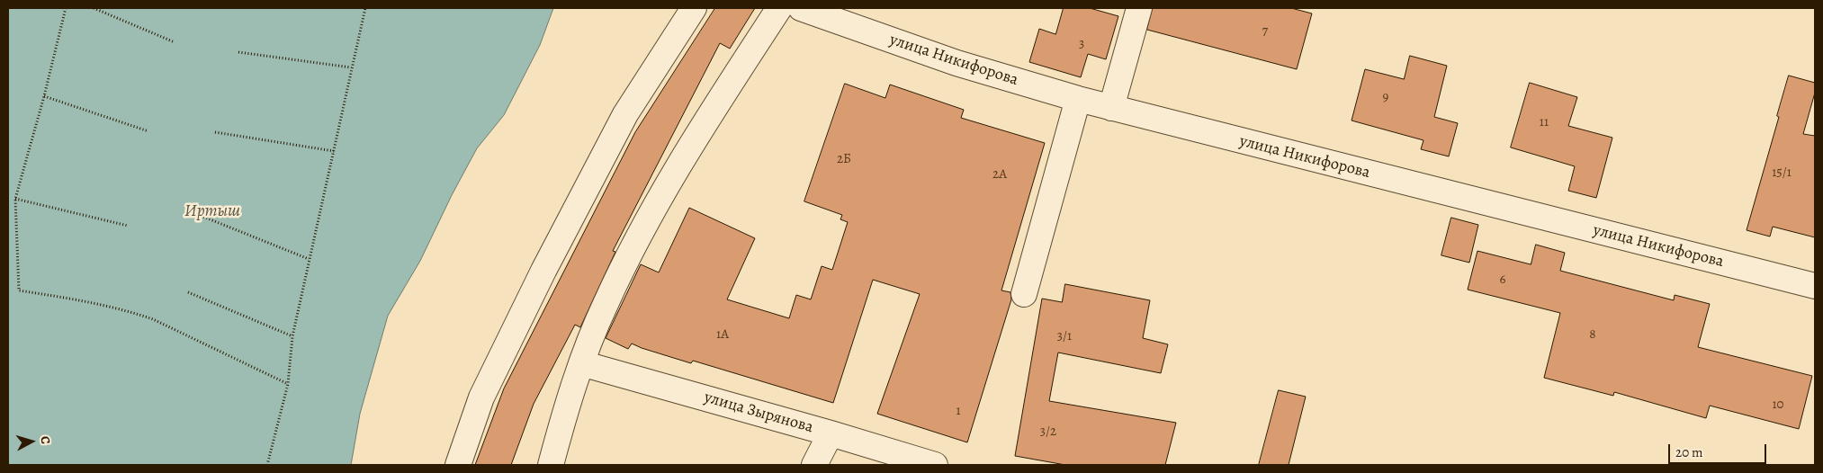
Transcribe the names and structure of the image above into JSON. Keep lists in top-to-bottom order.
{
  "streets": {
    "street": ["улица Никифорова", "улица Зырянова"]
  },
  "water": ["Иртыш"],
  "house_numbers": [
    "7",
    "3",
    "9",
    "11",
    "2Б",
    "15/1",
    "2А",
    "6",
    "1А",
    "8",
    "3/1",
    "10",
    "1",
    "3/2"
  ],
  "scale_bar": "20 m",
  "north": "right"
}
